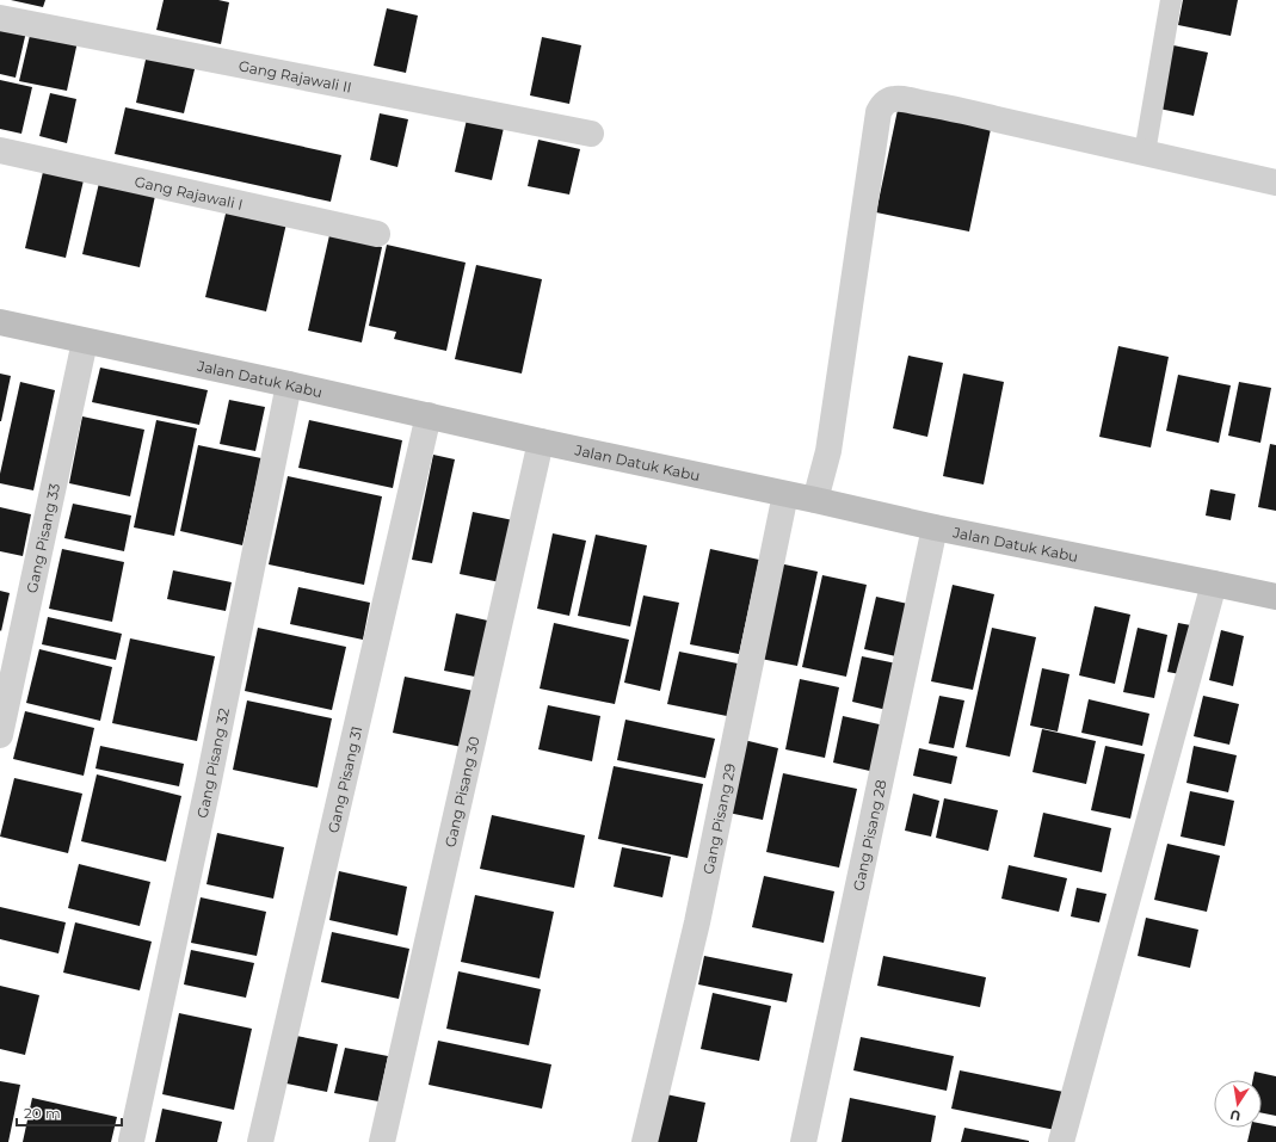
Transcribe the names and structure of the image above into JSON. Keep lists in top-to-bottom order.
{
  "streets": {
    "street": [
      "Gang Rajawali II",
      "Gang Rajawali I",
      "Jalan Datuk Kabu",
      "Gang Pisang 33",
      "Gang Pisang 32",
      "Gang Pisang 31",
      "Gang Pisang 30",
      "Gang Pisang 29",
      "Gang Pisang 28"
    ]
  },
  "crossings": [
    ["Jalan Datuk Kabu", "Gang Pisang 33"],
    ["Jalan Datuk Kabu", "Gang Pisang 32"],
    ["Jalan Datuk Kabu", "Gang Pisang 31"],
    ["Jalan Datuk Kabu", "Gang Pisang 30"],
    ["Jalan Datuk Kabu", "Gang Pisang 29"],
    ["Jalan Datuk Kabu", "Gang Pisang 28"]
  ],
  "scale_bar": "20 m",
  "north": "bottom"
}
